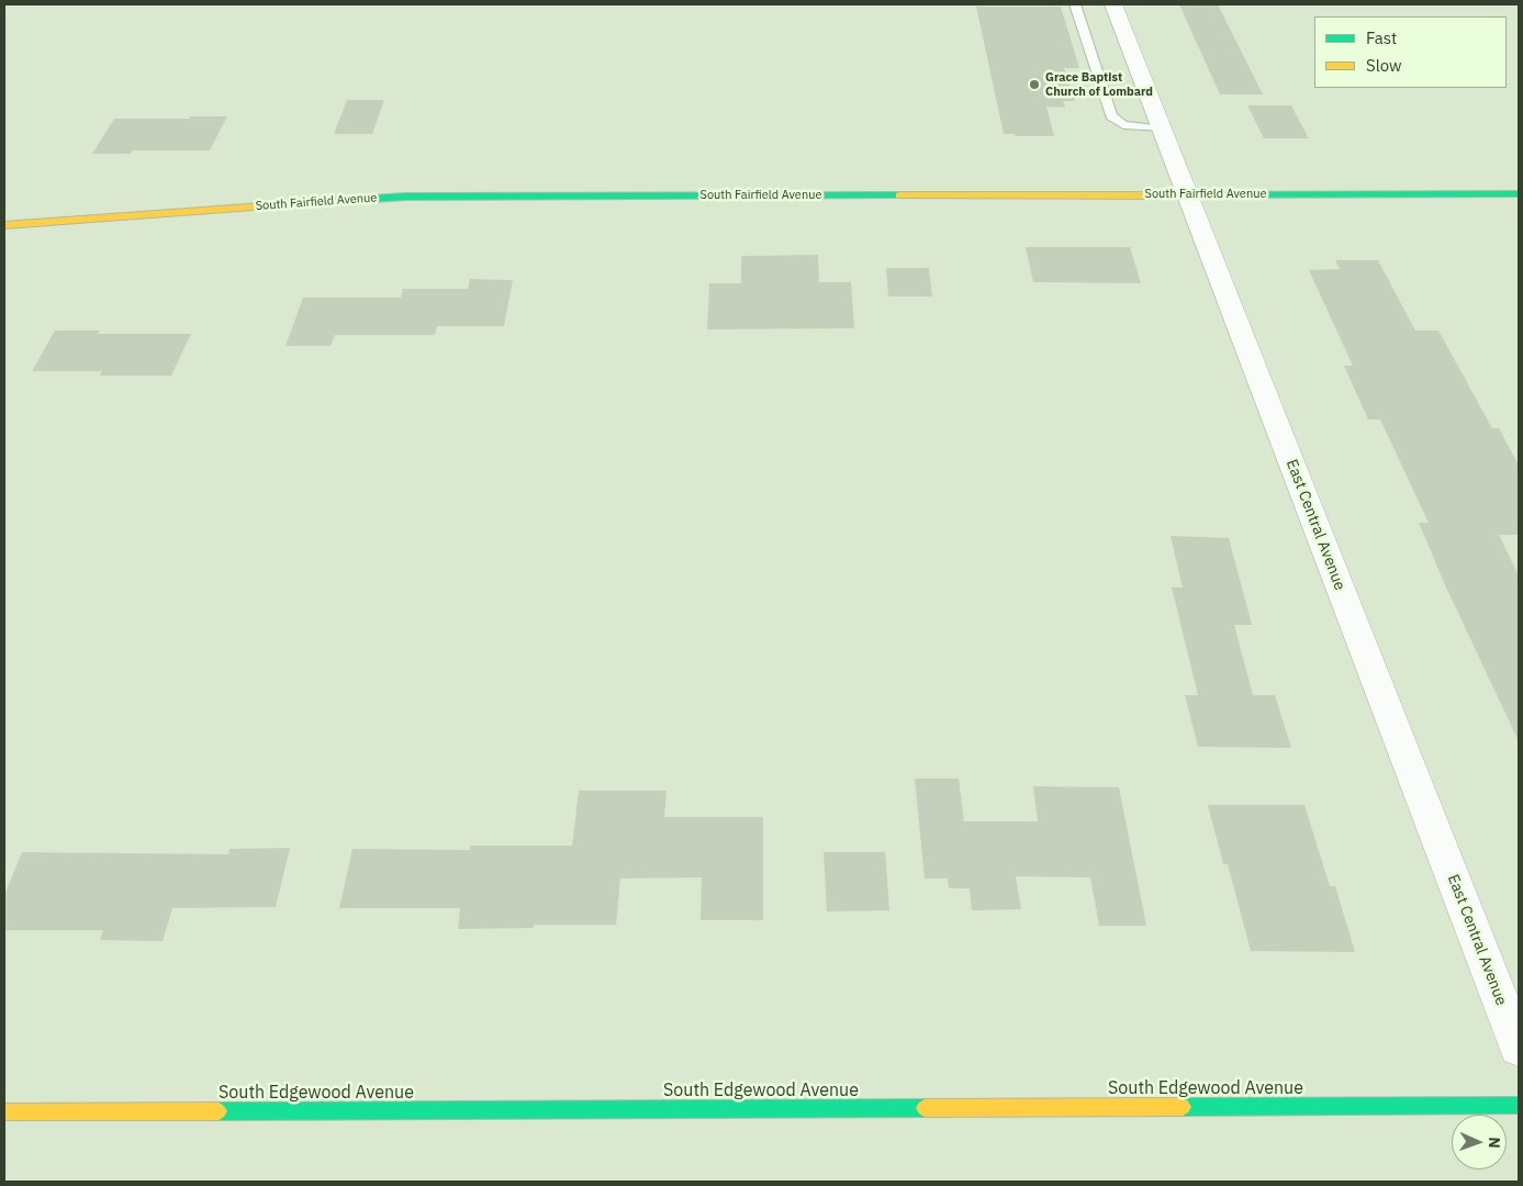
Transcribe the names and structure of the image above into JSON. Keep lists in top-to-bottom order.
{
  "streets": {
    "street": ["South Fairfield Avenue", "East Central Avenue", "South Edgewood Avenue"]
  },
  "crossings": [
    ["South Fairfield Avenue", "East Central Avenue"]
  ],
  "places": ["Grace Baptist Church of Lombard"],
  "legend": ["Fast", "Slow"],
  "north": "right"
}
